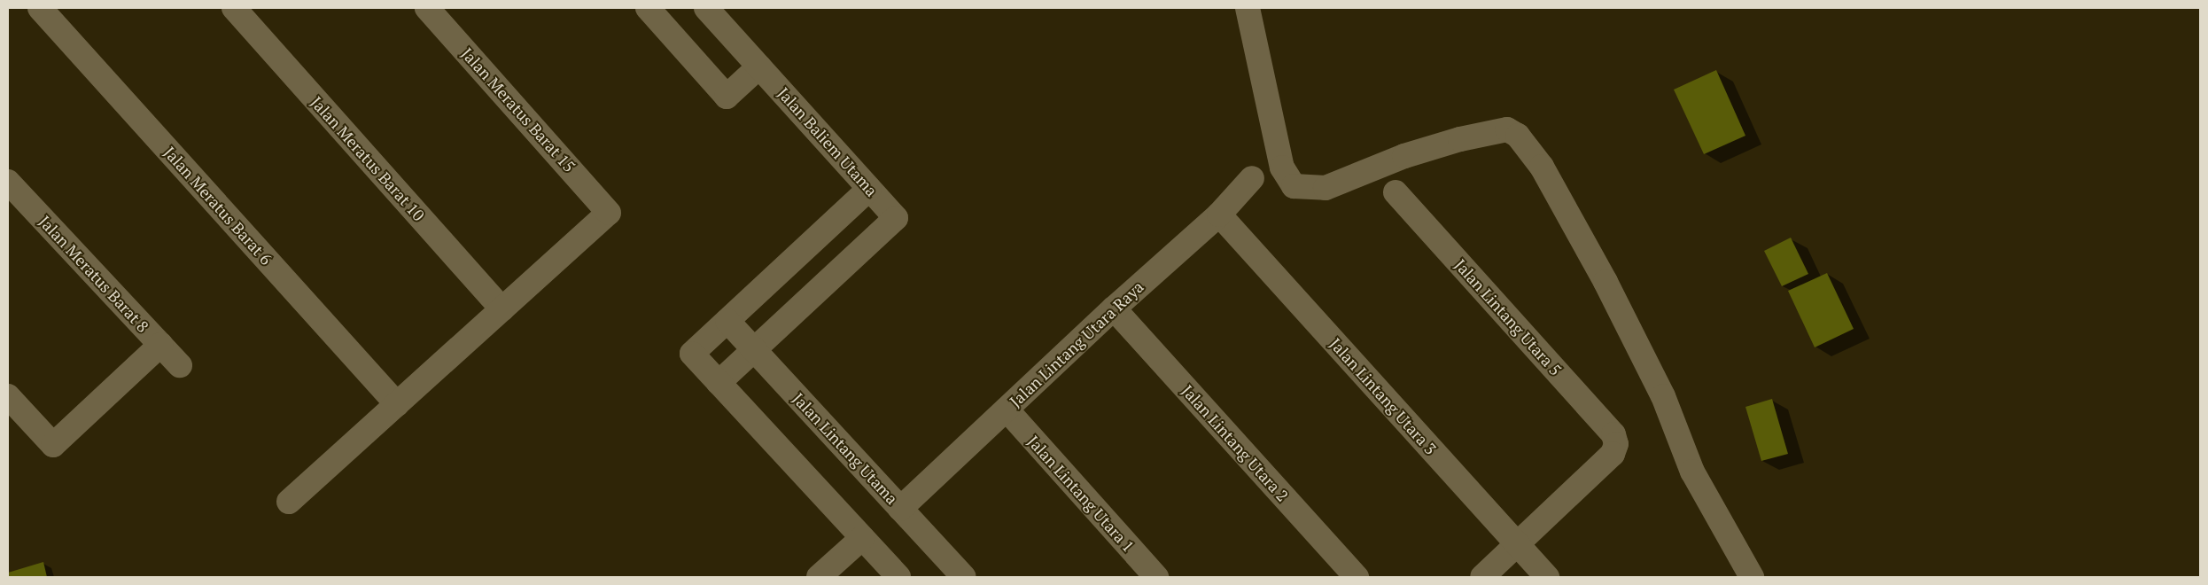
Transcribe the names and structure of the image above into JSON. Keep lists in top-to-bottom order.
{
  "streets": {
    "street": [
      "Jalan Meratus Barat 15",
      "Jalan Baliem Utama",
      "Jalan Meratus Barat 10",
      "Jalan Meratus Barat 6",
      "Jalan Meratus Barat 8",
      "Jalan Lintang Utara 5",
      "Jalan Lintang Utara Raya",
      "Jalan Lintang Utara 3",
      "Jalan Lintang Utara 2",
      "Jalan Lintang Utama",
      "Jalan Lintang Utara 1"
    ]
  },
  "crossings": [
    ["Jalan Meratus Barat 15", "Jalan Meratus Barat 10"],
    ["Jalan Baliem Utama", "Jalan Lintang Utama"],
    ["Jalan Lintang Utara 5", "Jalan Lintang Utara 3"],
    ["Jalan Lintang Utara Raya", "Jalan Lintang Utara 3"],
    ["Jalan Lintang Utara Raya", "Jalan Lintang Utara 2"],
    ["Jalan Lintang Utara Raya", "Jalan Lintang Utama"],
    ["Jalan Lintang Utara Raya", "Jalan Lintang Utara 1"]
  ]
}
